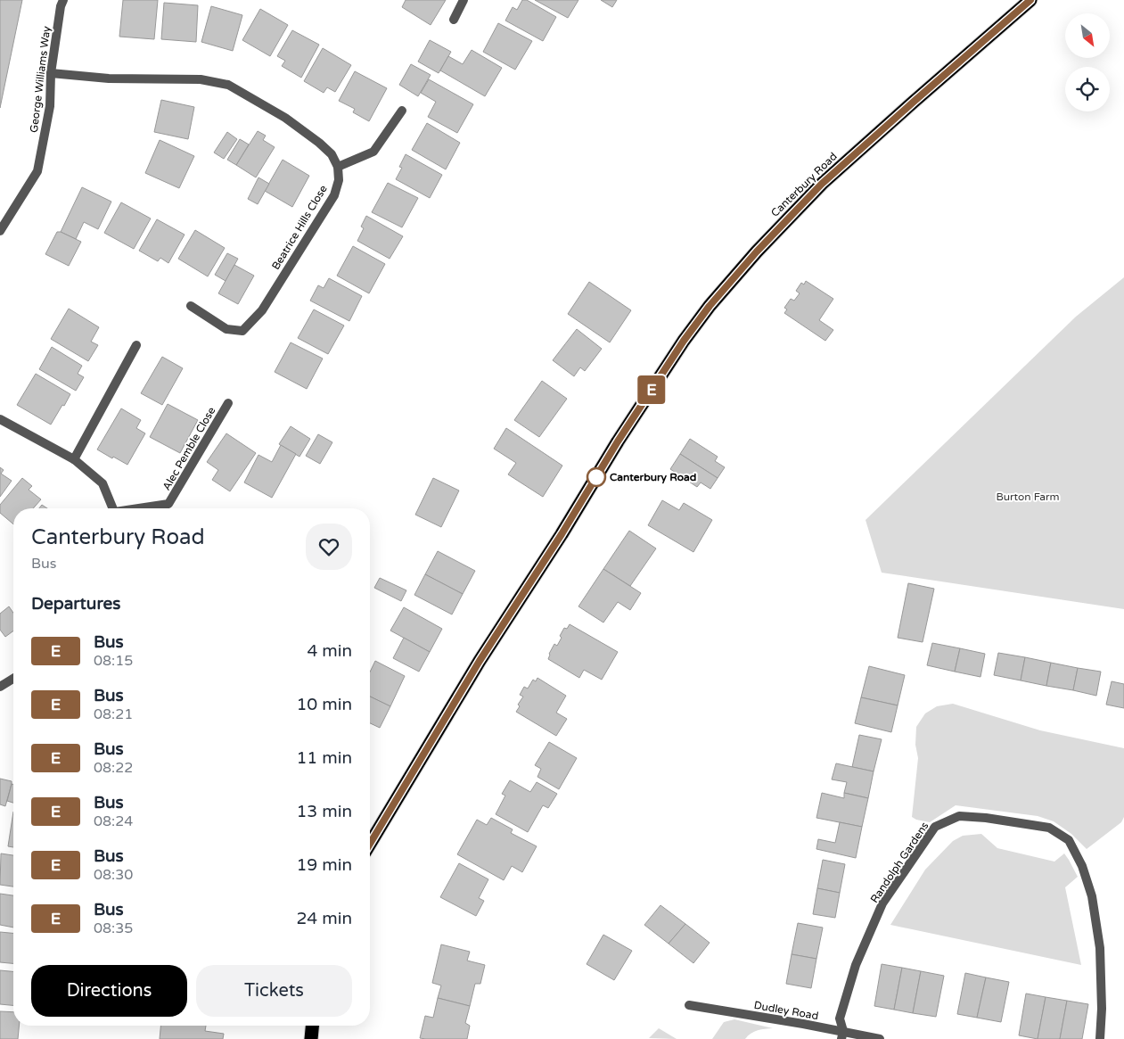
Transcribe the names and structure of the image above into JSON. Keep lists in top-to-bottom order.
{
  "streets": {
    "highway": ["Canterbury Road"],
    "street": [
      "George Williams Way",
      "Beatrice Hills Close",
      "Alec Pemble Close",
      "Randolph Gardens",
      "Dudley Road"
    ]
  },
  "crossings": [
    ["Randolph Gardens", "Dudley Road"]
  ],
  "parks": ["Burton Farm"],
  "places": ["Canterbury Road"],
  "lines": ["bus line E"],
  "north": "bottom right",
  "page": {
    "on_map": "E",
    "heading": [
      ["Canterbury Road", "Bus"],
      "Departures"
    ],
    "list": [
      {
        "mark": "E",
        "name": "Bus",
        "note": "08:15",
        "value": "4 min"
      },
      {
        "mark": "E",
        "name": "Bus",
        "note": "08:21",
        "value": "10 min"
      },
      {
        "mark": "E",
        "name": "Bus",
        "note": "08:22",
        "value": "11 min"
      },
      {
        "mark": "E",
        "name": "Bus",
        "note": "08:24",
        "value": "13 min"
      },
      {
        "mark": "E",
        "name": "Bus",
        "note": "08:30",
        "value": "19 min"
      },
      {
        "mark": "E",
        "name": "Bus",
        "note": "08:35",
        "value": "24 min"
      }
    ],
    "buttons": ["Directions", "Tickets"]
  }
}
